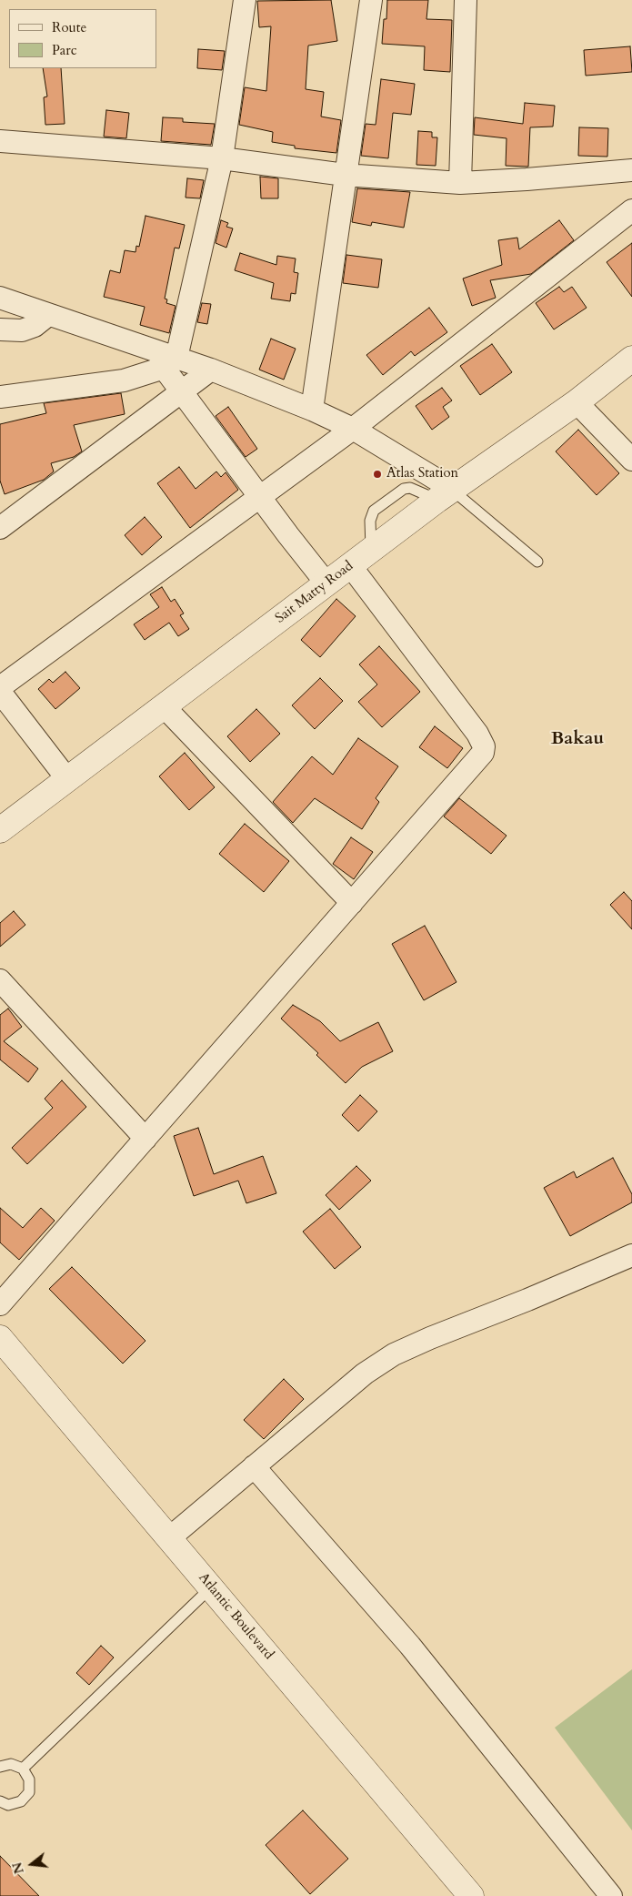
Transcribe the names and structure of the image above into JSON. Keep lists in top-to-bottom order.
{
  "streets": {
    "street": ["Sait Matty Road", "Atlantic Boulevard"]
  },
  "districts": ["Bakau"],
  "places": ["Atlas Station"],
  "legend": ["Route", "Parc"],
  "north": "left"
}
